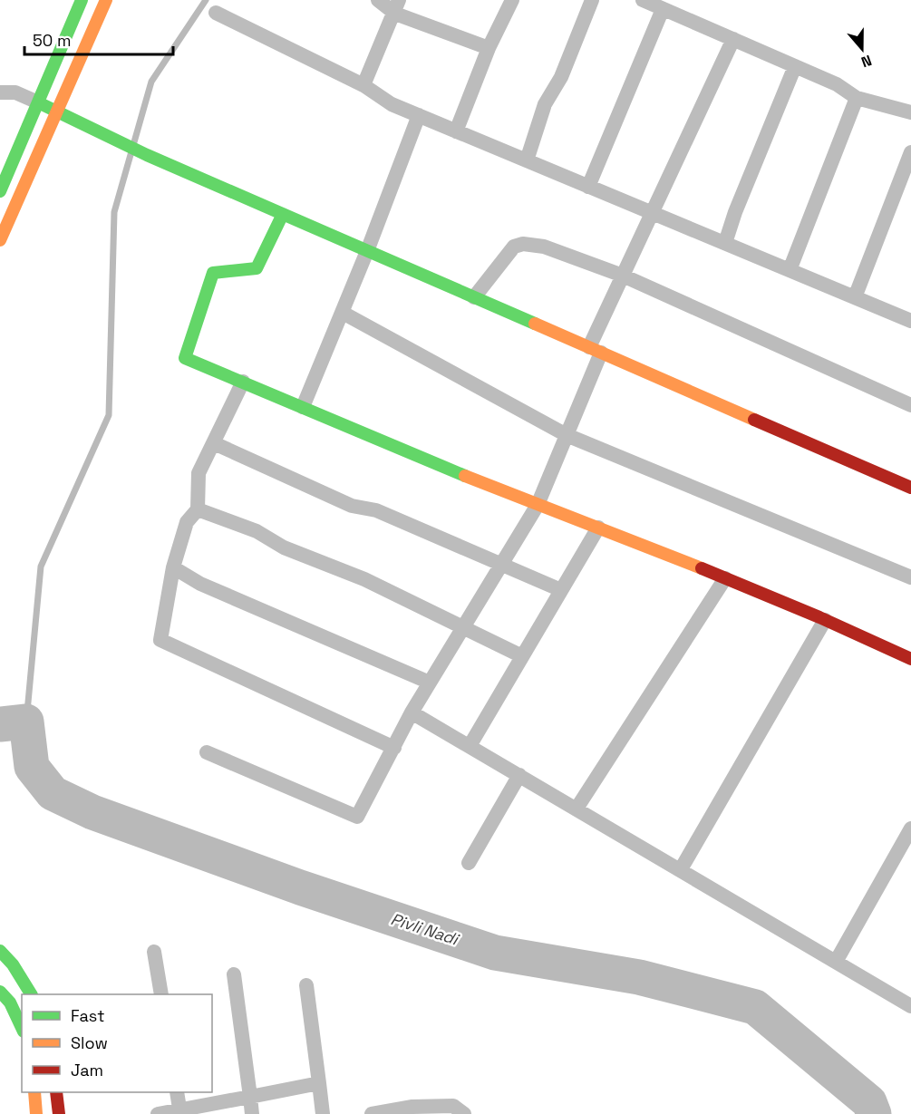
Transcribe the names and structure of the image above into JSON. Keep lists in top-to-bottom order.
{
  "water": ["Pivli Nadi"],
  "legend": ["Fast", "Slow", "Jam"],
  "scale_bar": "50 m",
  "north": "bottom"
}
